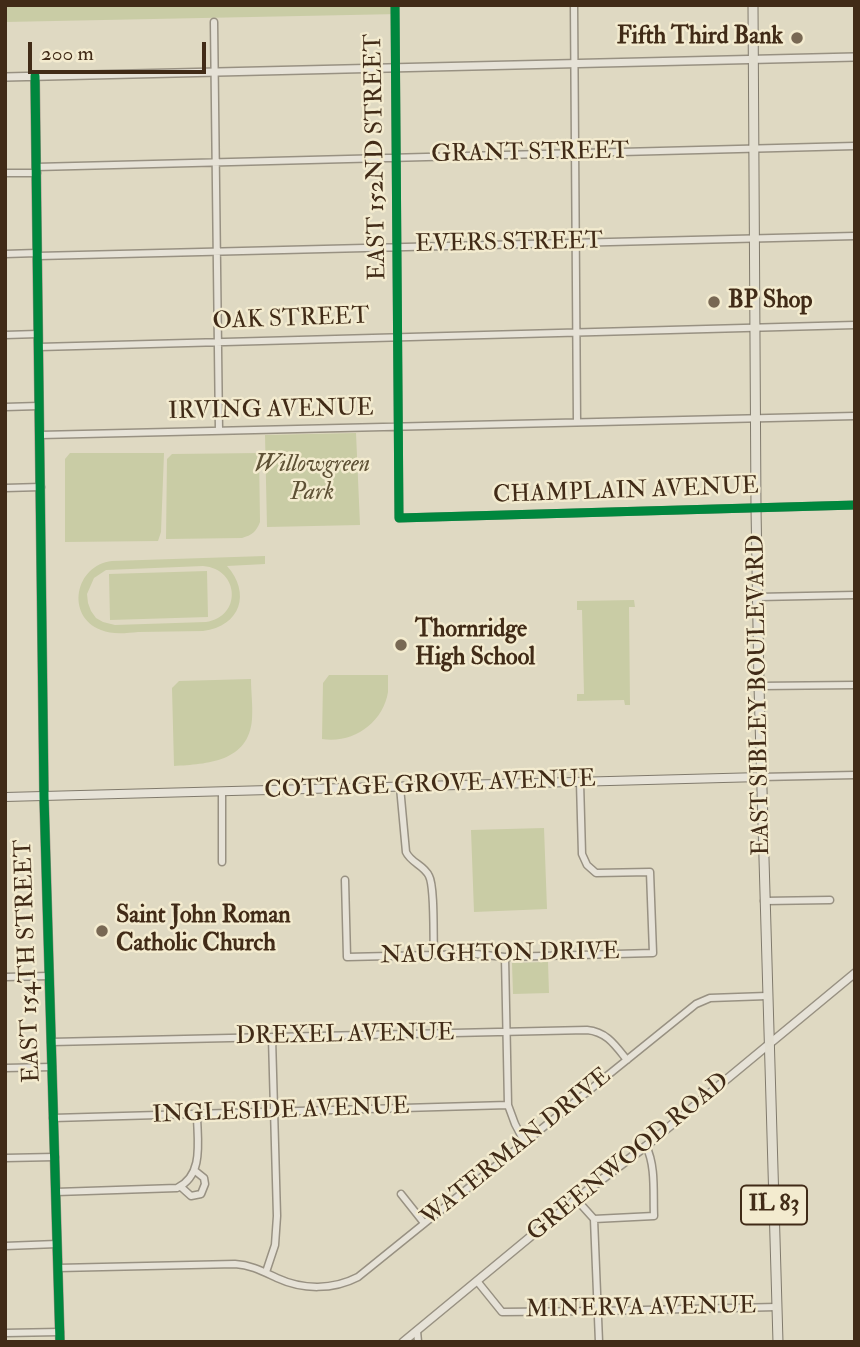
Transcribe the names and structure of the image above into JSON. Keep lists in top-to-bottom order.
{
  "streets": {
    "main road": ["EAST SIBLEY BOULEVARD", "COTTAGE GROVE AVENUE", "IL 83"],
    "street": [
      "GRANT STREET",
      "EAST 152ND STREET",
      "EVERS STREET",
      "OAK STREET",
      "IRVING AVENUE",
      "CHAMPLAIN AVENUE",
      "NAUGHTON DRIVE",
      "EAST 154TH STREET",
      "DREXEL AVENUE",
      "INGLESIDE AVENUE",
      "WATERMAN DRIVE",
      "GREENWOOD ROAD",
      "MINERVA AVENUE"
    ]
  },
  "crossings": [
    ["GRANT STREET", "EAST 152ND STREET"],
    ["GRANT STREET", "EAST SIBLEY BOULEVARD"],
    ["GRANT STREET", "EAST 154TH STREET"],
    ["EAST 152ND STREET", "EVERS STREET"],
    ["EAST 152ND STREET", "OAK STREET"],
    ["EAST 152ND STREET", "IRVING AVENUE"],
    ["EAST 152ND STREET", "CHAMPLAIN AVENUE"],
    ["EVERS STREET", "EAST SIBLEY BOULEVARD"],
    ["EVERS STREET", "EAST 154TH STREET"],
    ["OAK STREET", "EAST SIBLEY BOULEVARD"],
    ["OAK STREET", "EAST 154TH STREET"],
    ["IRVING AVENUE", "EAST SIBLEY BOULEVARD"],
    ["IRVING AVENUE", "EAST 154TH STREET"],
    ["CHAMPLAIN AVENUE", "EAST SIBLEY BOULEVARD"],
    ["EAST SIBLEY BOULEVARD", "COTTAGE GROVE AVENUE"],
    ["EAST SIBLEY BOULEVARD", "WATERMAN DRIVE"],
    ["EAST SIBLEY BOULEVARD", "GREENWOOD ROAD"],
    ["EAST SIBLEY BOULEVARD", "MINERVA AVENUE"],
    ["COTTAGE GROVE AVENUE", "NAUGHTON DRIVE"],
    ["COTTAGE GROVE AVENUE", "EAST 154TH STREET"],
    ["EAST 154TH STREET", "DREXEL AVENUE"],
    ["EAST 154TH STREET", "INGLESIDE AVENUE"],
    ["EAST 154TH STREET", "WATERMAN DRIVE"],
    ["DREXEL AVENUE", "WATERMAN DRIVE"],
    ["GREENWOOD ROAD", "MINERVA AVENUE"]
  ],
  "parks": ["Willowgreen Park"],
  "places": [
    "Fifth Third Bank",
    "BP Shop",
    "Thornridge High School",
    "Saint John Roman Catholic Church"
  ],
  "scale_bar": "200 m"
}
